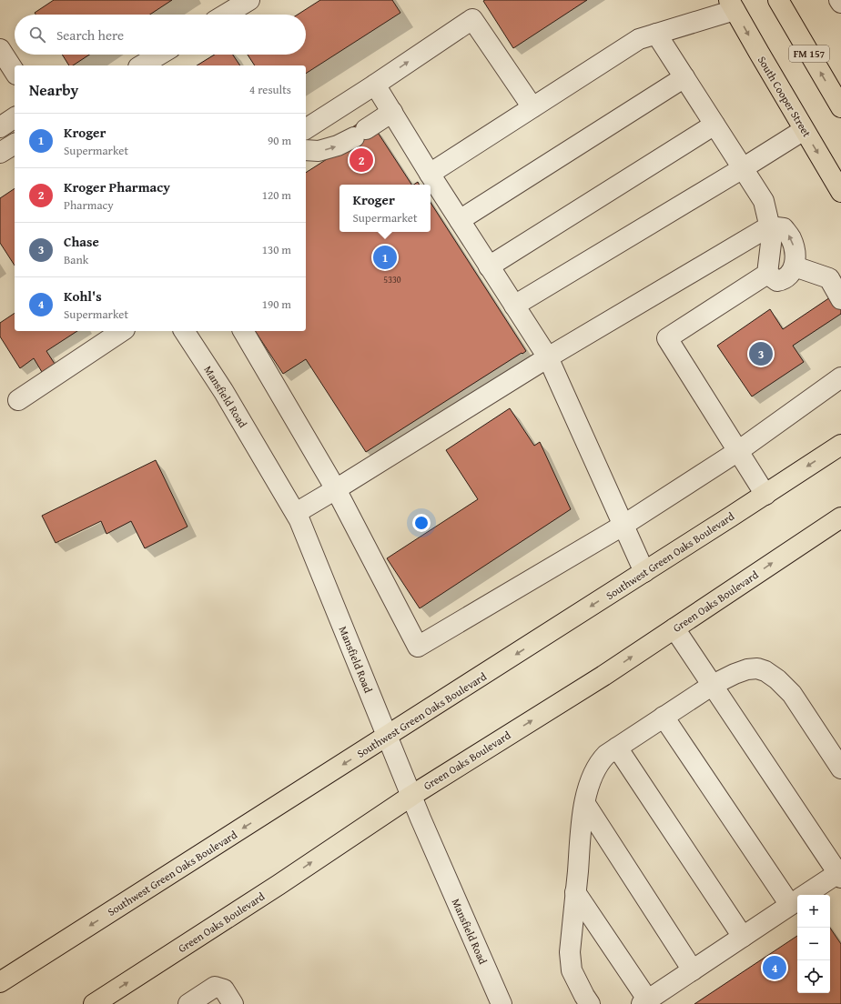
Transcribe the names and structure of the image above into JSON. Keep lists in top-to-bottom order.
{
  "streets": {
    "main road": [
      "FM 157",
      "South Cooper Street",
      "Southwest Green Oaks Boulevard",
      "Green Oaks Boulevard"
    ],
    "street": ["Mansfield Road"]
  },
  "crossings": [
    ["Mansfield Road", "Southwest Green Oaks Boulevard"],
    ["Mansfield Road", "Green Oaks Boulevard"]
  ],
  "one_way": ["Southwest Green Oaks Boulevard", "Green Oaks Boulevard"],
  "house_numbers": ["5330"],
  "page": {
    "search": "Search here",
    "heading": ["Nearby", "4 results"],
    "list": [
      {
        "mark": "1",
        "name": "Kroger",
        "note": "Supermarket",
        "value": "90 m"
      },
      {
        "mark": "2",
        "name": "Kroger Pharmacy",
        "note": "Pharmacy",
        "value": "120 m"
      },
      {
        "mark": "3",
        "name": "Chase",
        "note": "Bank",
        "value": "130 m"
      },
      {
        "mark": "4",
        "name": "Kohl's",
        "note": "Supermarket",
        "value": "190 m"
      }
    ],
    "pins": [
      "2",
      "1",
      "3",
      "4"
    ],
    "popup": ["Kroger", "Supermarket"],
    "map_buttons": ["+", "−"]
  }
}
